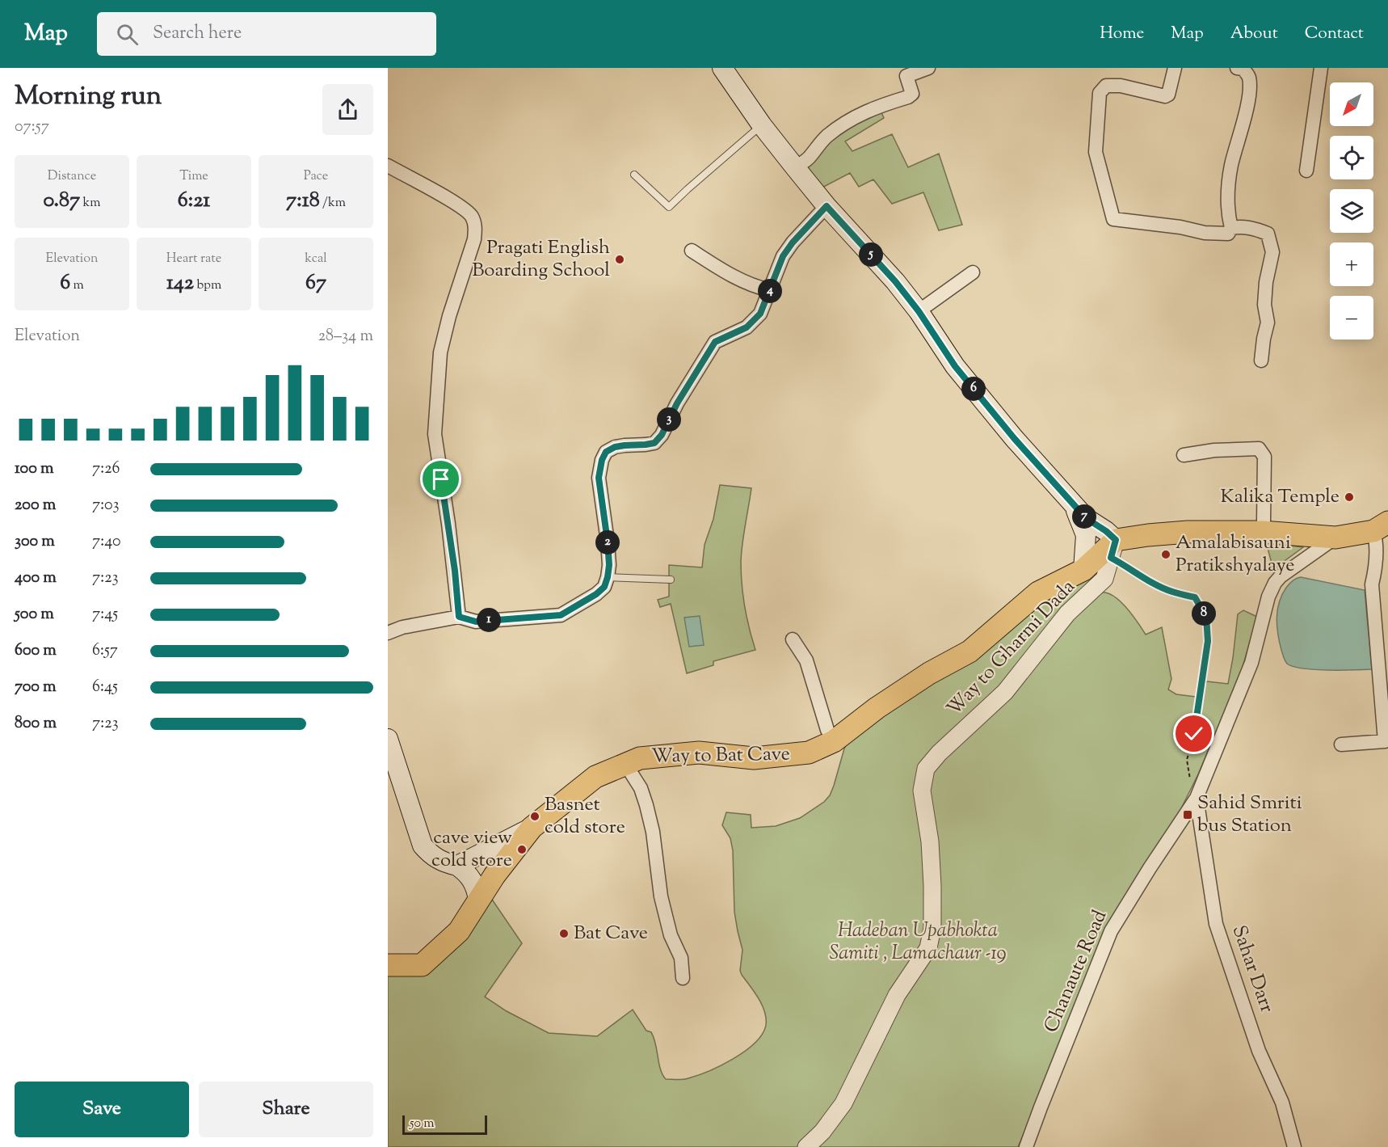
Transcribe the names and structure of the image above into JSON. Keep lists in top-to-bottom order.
{
  "streets": {
    "main road": ["Way to Bat Cave"],
    "street": ["Way to Gharmi Dada", "Sahar Darr", "Chanaute Road"]
  },
  "crossings": [
    ["Way to Gharmi Dada", "Way to Bat Cave"],
    ["Sahar Darr", "Chanaute Road"]
  ],
  "parks": ["Hadeban Upabhokta Samiti , Lamachaur -19"],
  "places": {
    "other": [
      "Pragati English Boarding School",
      "Kalika Temple",
      "Amalabisauni Pratikshyalaye",
      "Basnet cold store",
      "cave view cold store",
      "Bat Cave"
    ],
    "transit": ["Sahid Smriti bus Station"]
  },
  "scale_bar": "50 m",
  "north": "bottom left",
  "page": {
    "header": "Map",
    "search": "Search here",
    "nav": [
      "Home",
      "Map",
      "About",
      "Contact"
    ],
    "heading": ["Morning run", "07:57"],
    "map_buttons": ["+", "−"],
    "stats": [
      ["Distance", "0.87 km"],
      ["Time", "6:21"],
      ["Pace", "7:18 /km"],
      ["Elevation", "6 m"],
      ["Heart rate", "142 bpm"],
      ["kcal", "67"]
    ],
    "pins": [
      "5",
      "4",
      "6",
      "3",
      "7",
      "2",
      "8",
      "1"
    ],
    "chart": ["Elevation", "28–34 m"],
    "list": [
      {
        "name": "100 m",
        "note": "7:26"
      },
      {
        "name": "200 m",
        "note": "7:03"
      },
      {
        "name": "300 m",
        "note": "7:40"
      },
      {
        "name": "400 m",
        "note": "7:23"
      },
      {
        "name": "500 m",
        "note": "7:45"
      },
      {
        "name": "600 m",
        "note": "6:57"
      },
      {
        "name": "700 m",
        "note": "6:45"
      },
      {
        "name": "800 m",
        "note": "7:23"
      }
    ],
    "buttons": ["Save", "Share"],
    "scale": "50 m"
  }
}
